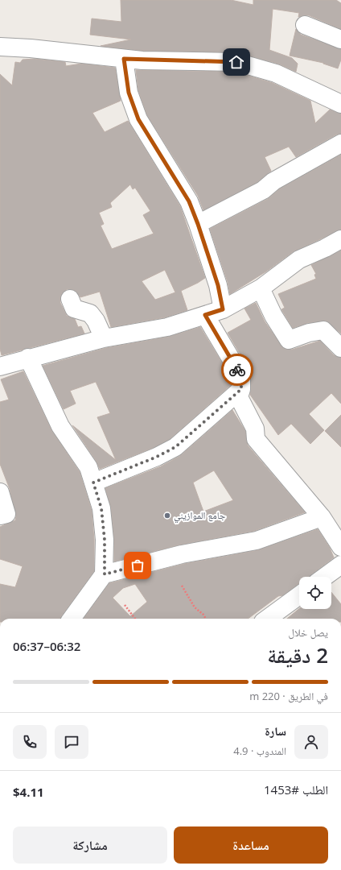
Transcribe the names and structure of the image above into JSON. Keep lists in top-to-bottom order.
{
  "places": ["جامع الموازيني"],
  "page": {
    "heading": ["2 دقيقة", "يصل خلال", "06:32–06:37"],
    "panel": [
      "سارة",
      "المندوب · 4.9",
      "الطلب #1453",
      "$4.11"
    ],
    "bar": "في الطريق · 220 m",
    "buttons": ["مساعدة", "مشاركة"]
  }
}
